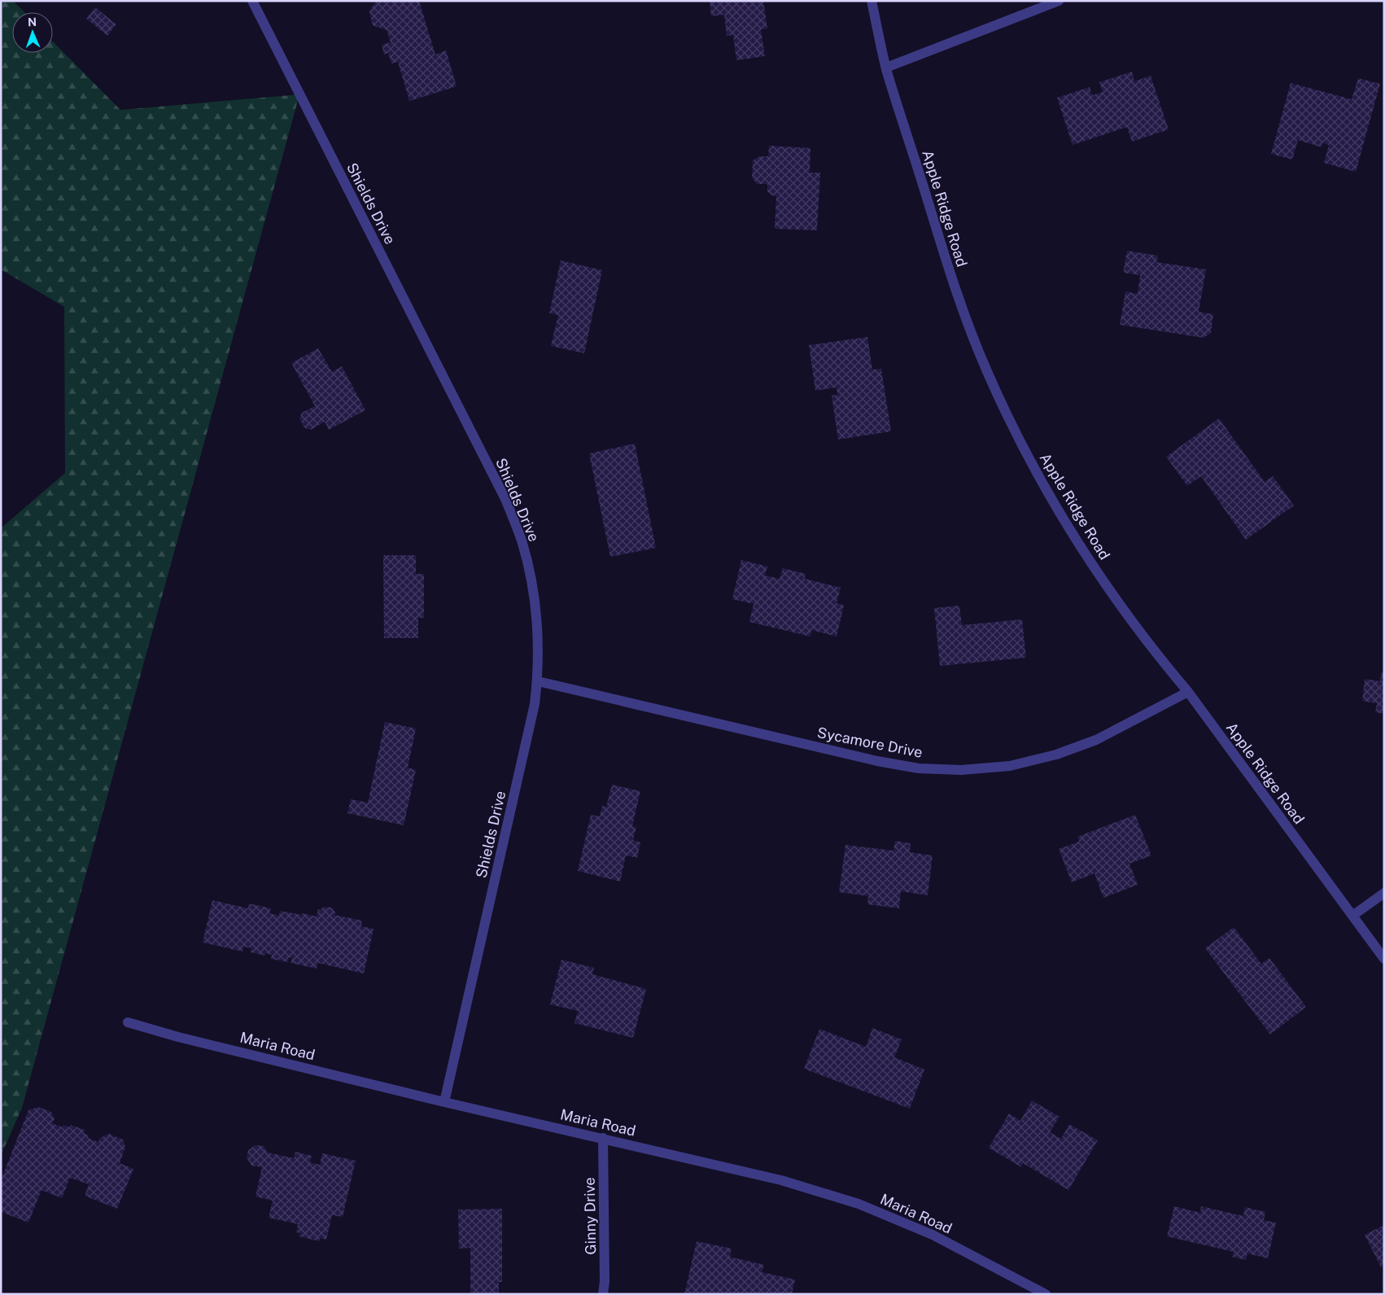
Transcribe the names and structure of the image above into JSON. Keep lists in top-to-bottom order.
{
  "streets": {
    "street": [
      "Shields Drive",
      "Apple Ridge Road",
      "Sycamore Drive",
      "Maria Road",
      "Ginny Drive"
    ]
  },
  "crossings": [
    ["Shields Drive", "Sycamore Drive"],
    ["Shields Drive", "Maria Road"],
    ["Apple Ridge Road", "Sycamore Drive"],
    ["Maria Road", "Ginny Drive"]
  ],
  "north": "top"
}
